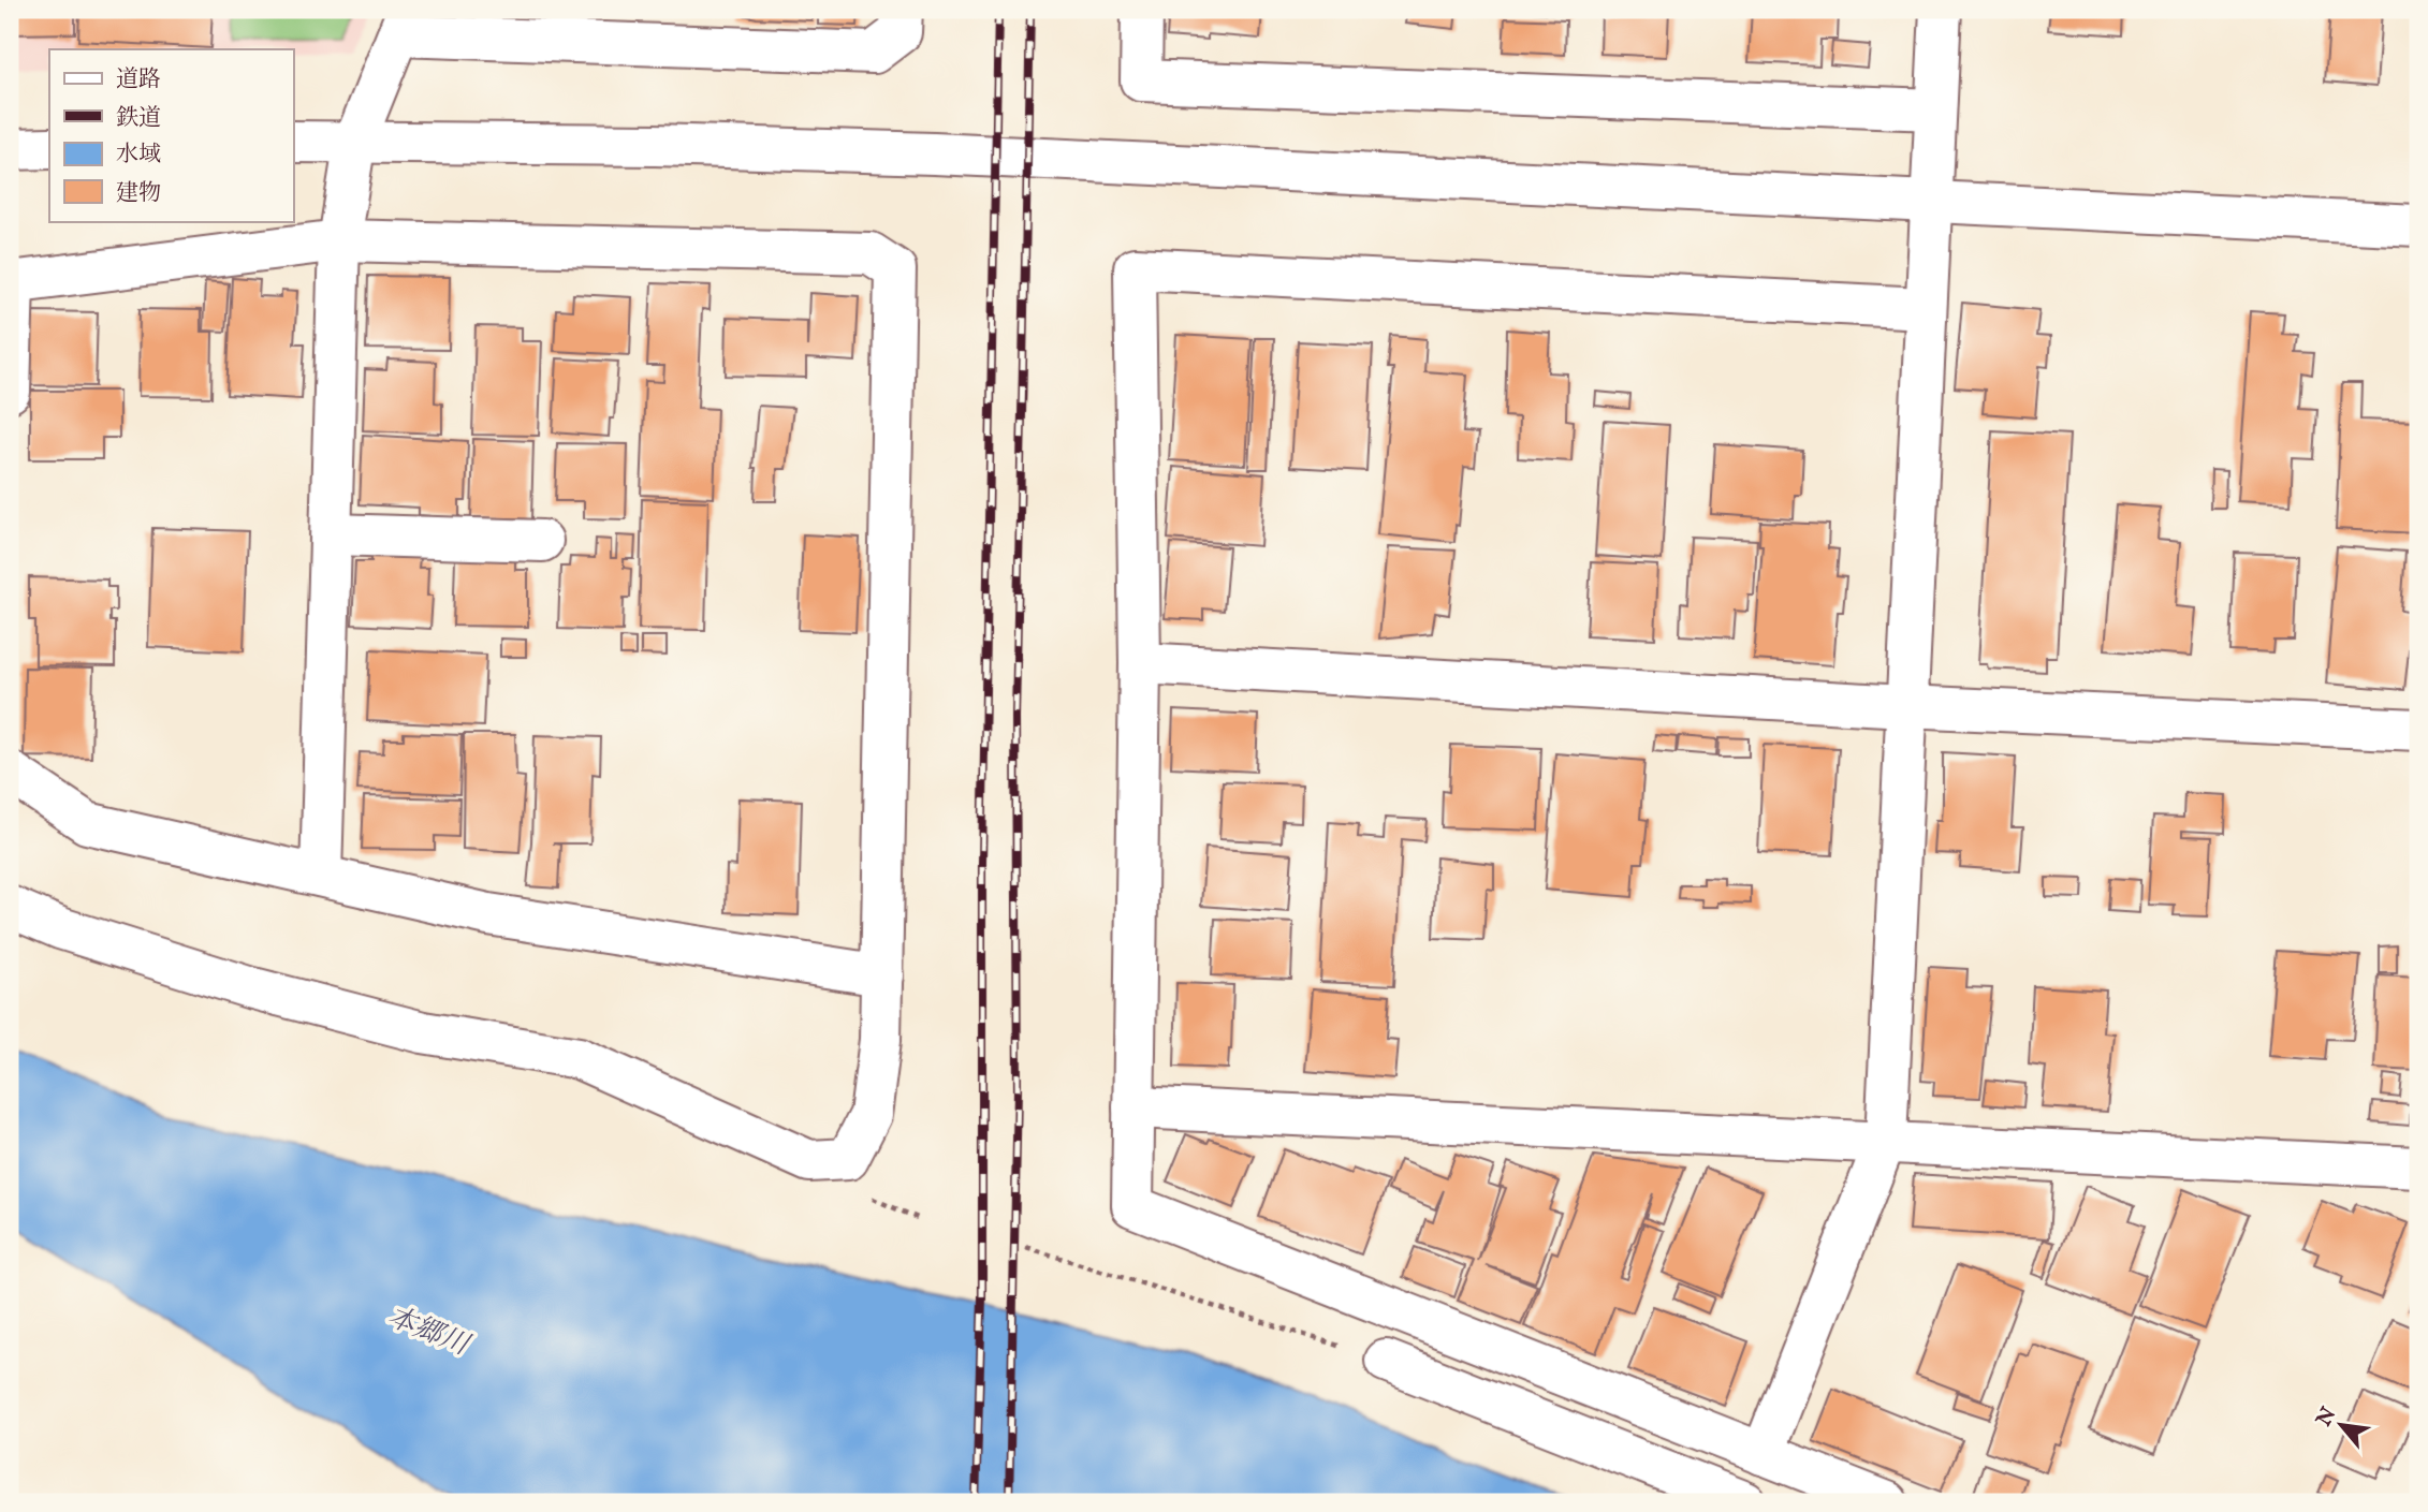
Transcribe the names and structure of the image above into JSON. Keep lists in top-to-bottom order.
{
  "water": ["本郷川"],
  "legend": [
    "道路",
    "鉄道",
    "水域",
    "建物"
  ],
  "north": "top left"
}
